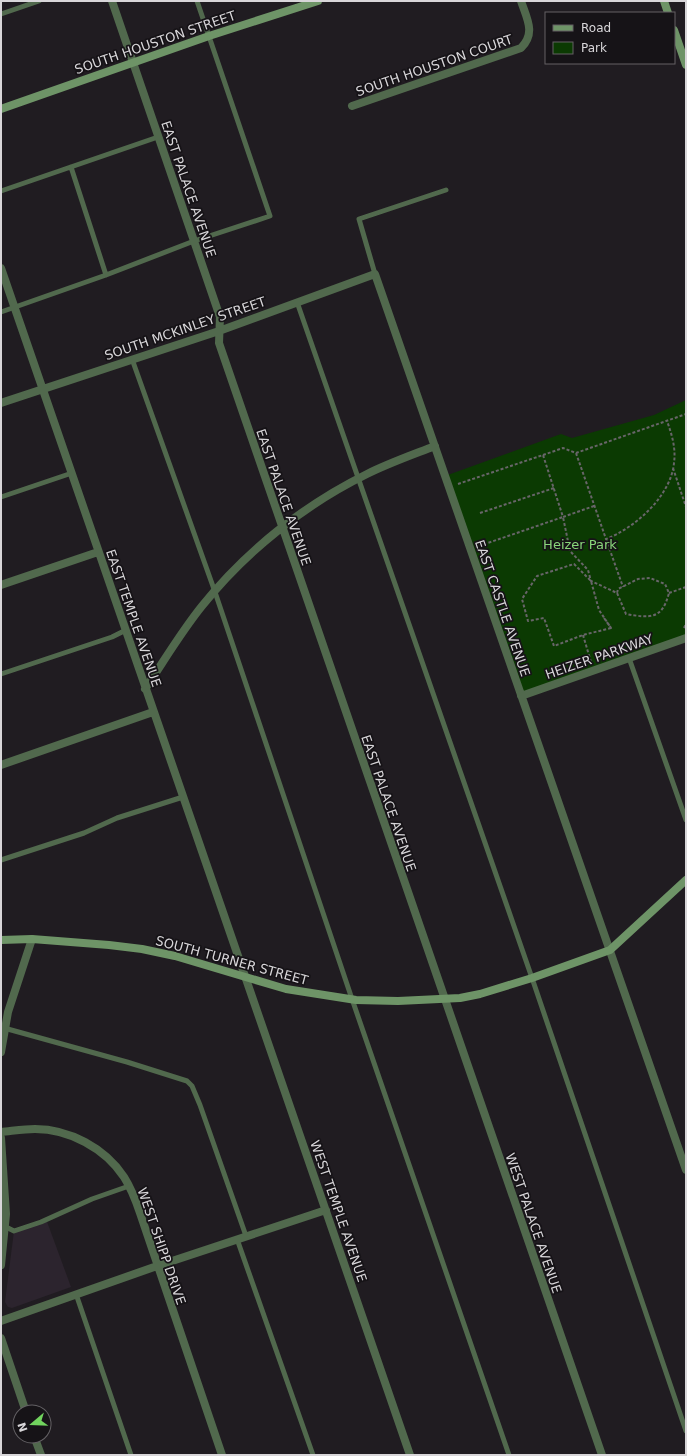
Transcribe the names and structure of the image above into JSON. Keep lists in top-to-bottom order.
{
  "streets": {
    "main road": ["SOUTH HOUSTON STREET", "SOUTH TURNER STREET"],
    "street": [
      "SOUTH HOUSTON COURT",
      "EAST PALACE AVENUE",
      "SOUTH MCKINLEY STREET",
      "EAST CASTLE AVENUE",
      "EAST TEMPLE AVENUE",
      "HEIZER PARKWAY",
      "WEST TEMPLE AVENUE",
      "WEST PALACE AVENUE",
      "WEST SHIPP DRIVE"
    ]
  },
  "crossings": [
    ["SOUTH HOUSTON STREET", "EAST PALACE AVENUE"],
    ["EAST PALACE AVENUE", "SOUTH MCKINLEY STREET"],
    ["EAST PALACE AVENUE", "SOUTH TURNER STREET"],
    ["EAST PALACE AVENUE", "WEST PALACE AVENUE"],
    ["SOUTH MCKINLEY STREET", "EAST CASTLE AVENUE"],
    ["SOUTH MCKINLEY STREET", "EAST TEMPLE AVENUE"],
    ["EAST CASTLE AVENUE", "HEIZER PARKWAY"],
    ["EAST CASTLE AVENUE", "SOUTH TURNER STREET"],
    ["EAST TEMPLE AVENUE", "SOUTH TURNER STREET"],
    ["EAST TEMPLE AVENUE", "WEST TEMPLE AVENUE"],
    ["SOUTH TURNER STREET", "WEST TEMPLE AVENUE"],
    ["SOUTH TURNER STREET", "WEST PALACE AVENUE"]
  ],
  "parks": ["Heizer Park"],
  "legend": ["Road", "Park"],
  "north": "left"
}
